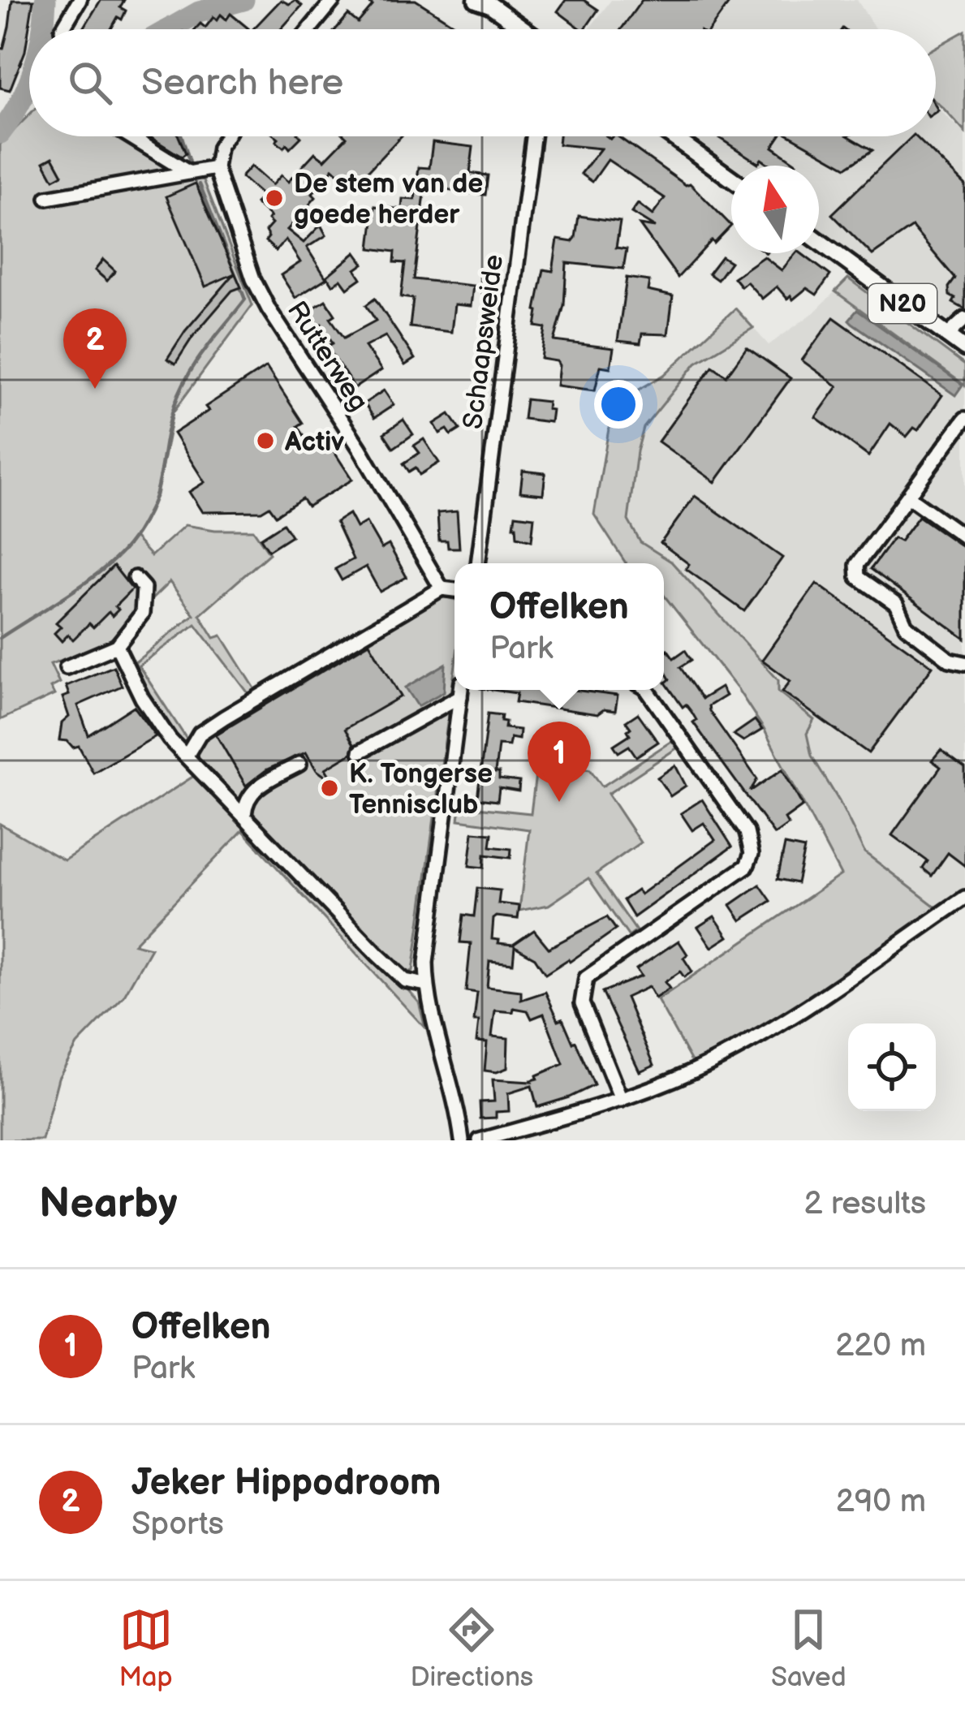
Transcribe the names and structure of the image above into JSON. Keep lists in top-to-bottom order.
{
  "streets": {
    "main road": ["N20"],
    "street": ["Schaapsweide", "Rutterweg"]
  },
  "places": ["De stem van de goede herder", "Activ", "K. Tongerse Tennisclub"],
  "north": "top",
  "page": {
    "search": "Search here",
    "pins": ["2", "1"],
    "popup": ["Offelken", "Park"],
    "heading": ["Nearby", "2 results"],
    "list": [
      {
        "mark": "1",
        "name": "Offelken",
        "note": "Park",
        "value": "220 m"
      },
      {
        "mark": "2",
        "name": "Jeker Hippodroom",
        "note": "Sports",
        "value": "290 m"
      }
    ],
    "nav": ["Map", "Directions", "Saved"]
  }
}
